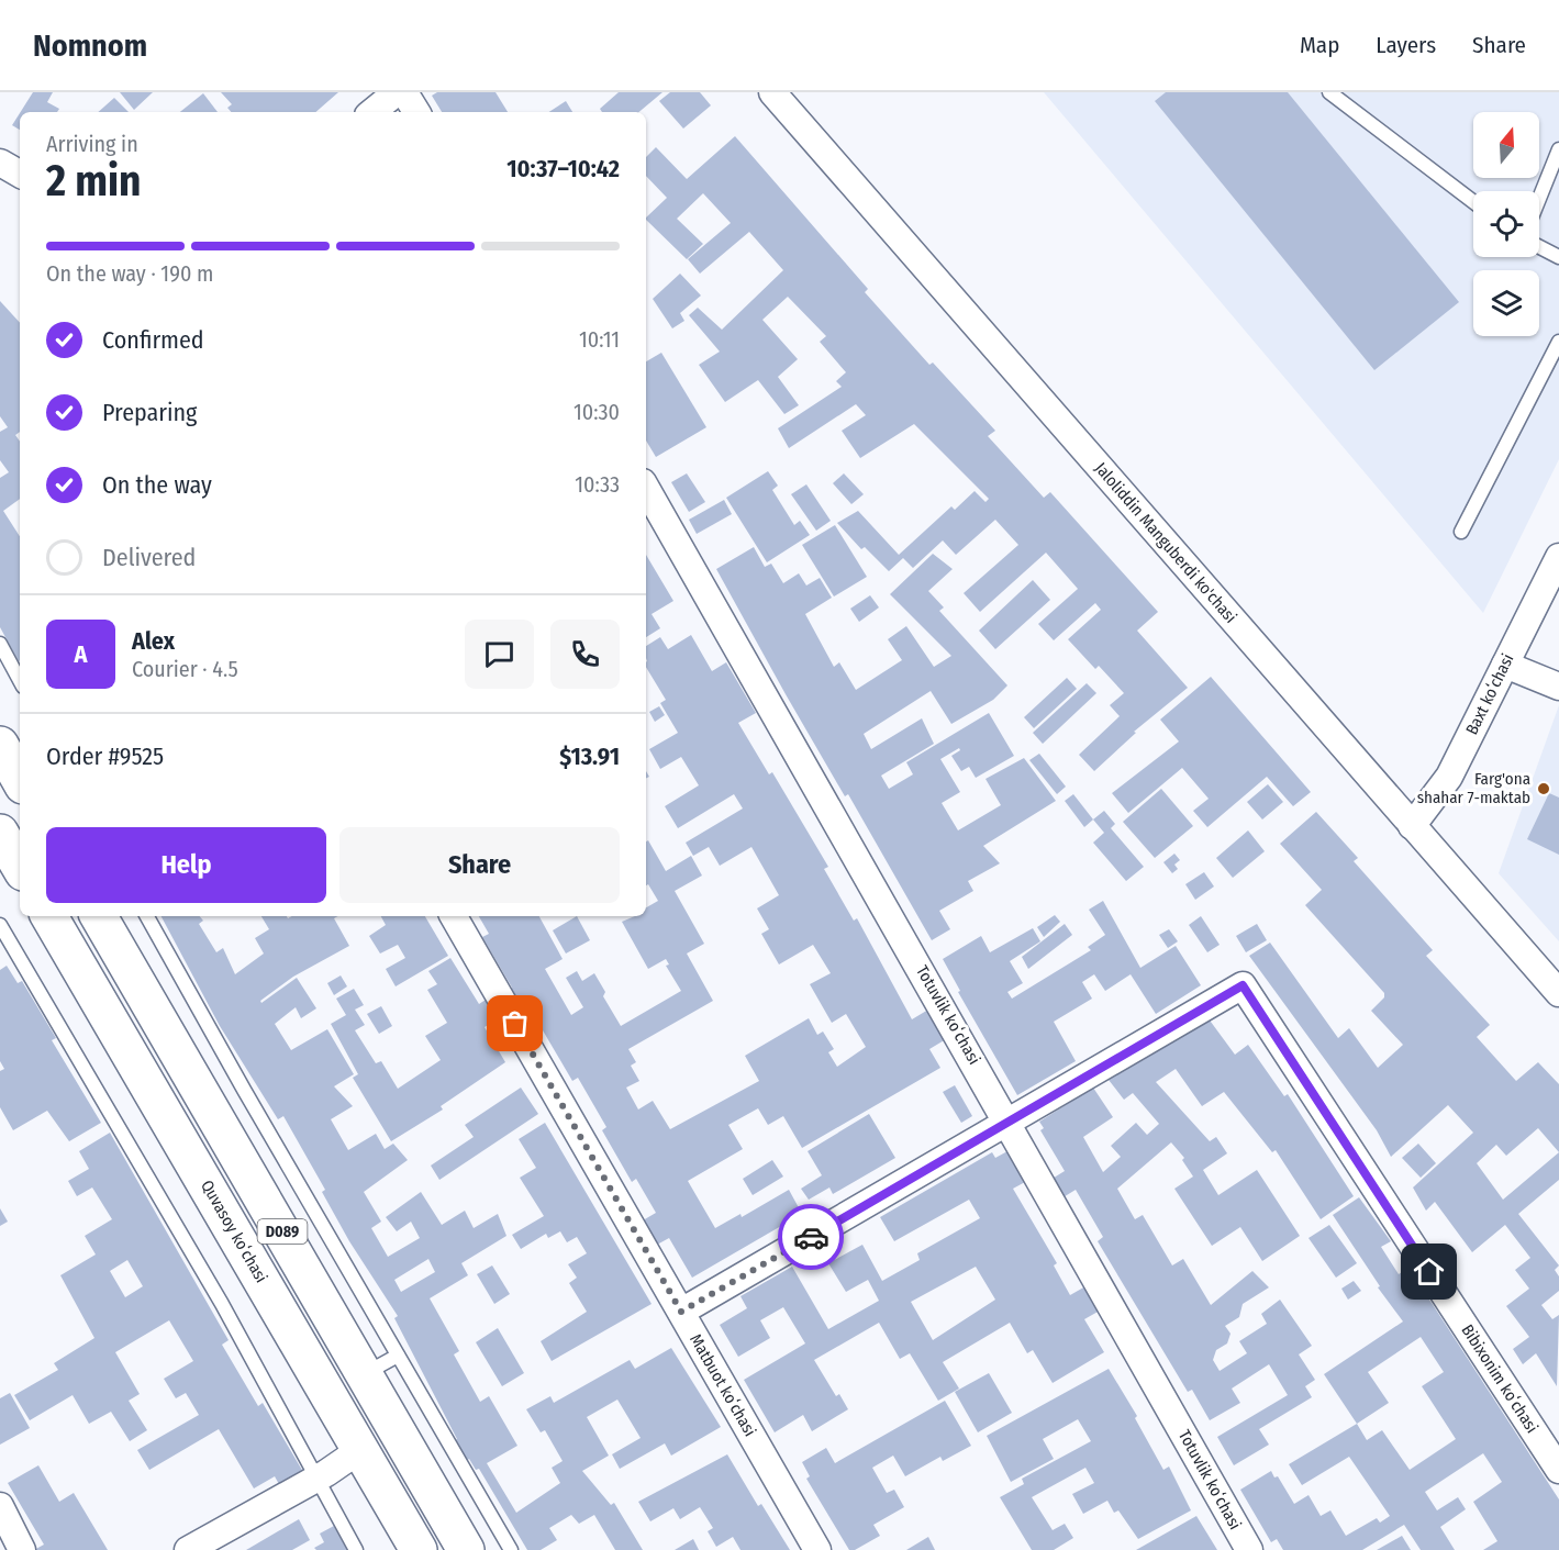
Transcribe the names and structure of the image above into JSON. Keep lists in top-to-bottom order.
{
  "streets": {
    "main road": ["Quvasoy koʻchasi", "D089"],
    "street": [
      "Jaloliddin Manguberdi ko'chasi",
      "Baxt koʻchasi",
      "Totuvlik koʻchasi",
      "Bibixonim koʻchasi",
      "Matbuot koʻchasi"
    ]
  },
  "crossings": [
    ["Jaloliddin Manguberdi ko'chasi", "Baxt koʻchasi"],
    ["Totuvlik koʻchasi", "Bibixonim koʻchasi"]
  ],
  "places": ["Farg'ona shahar 7-maktab"],
  "north": "top",
  "page": {
    "header": "Nomnom",
    "nav": ["Map", "Layers", "Share"],
    "heading": ["2 min", "Arriving in", "10:37–10:42"],
    "panel": [
      "Alex",
      "Courier · 4.5",
      "Order #9525",
      "$13.91"
    ],
    "bar": "On the way · 190 m",
    "list": [
      ["Confirmed", "10:11"],
      ["Preparing", "10:30"],
      ["On the way", "10:33"],
      "Delivered"
    ],
    "round": "A",
    "buttons": ["Help", "Share"]
  }
}
